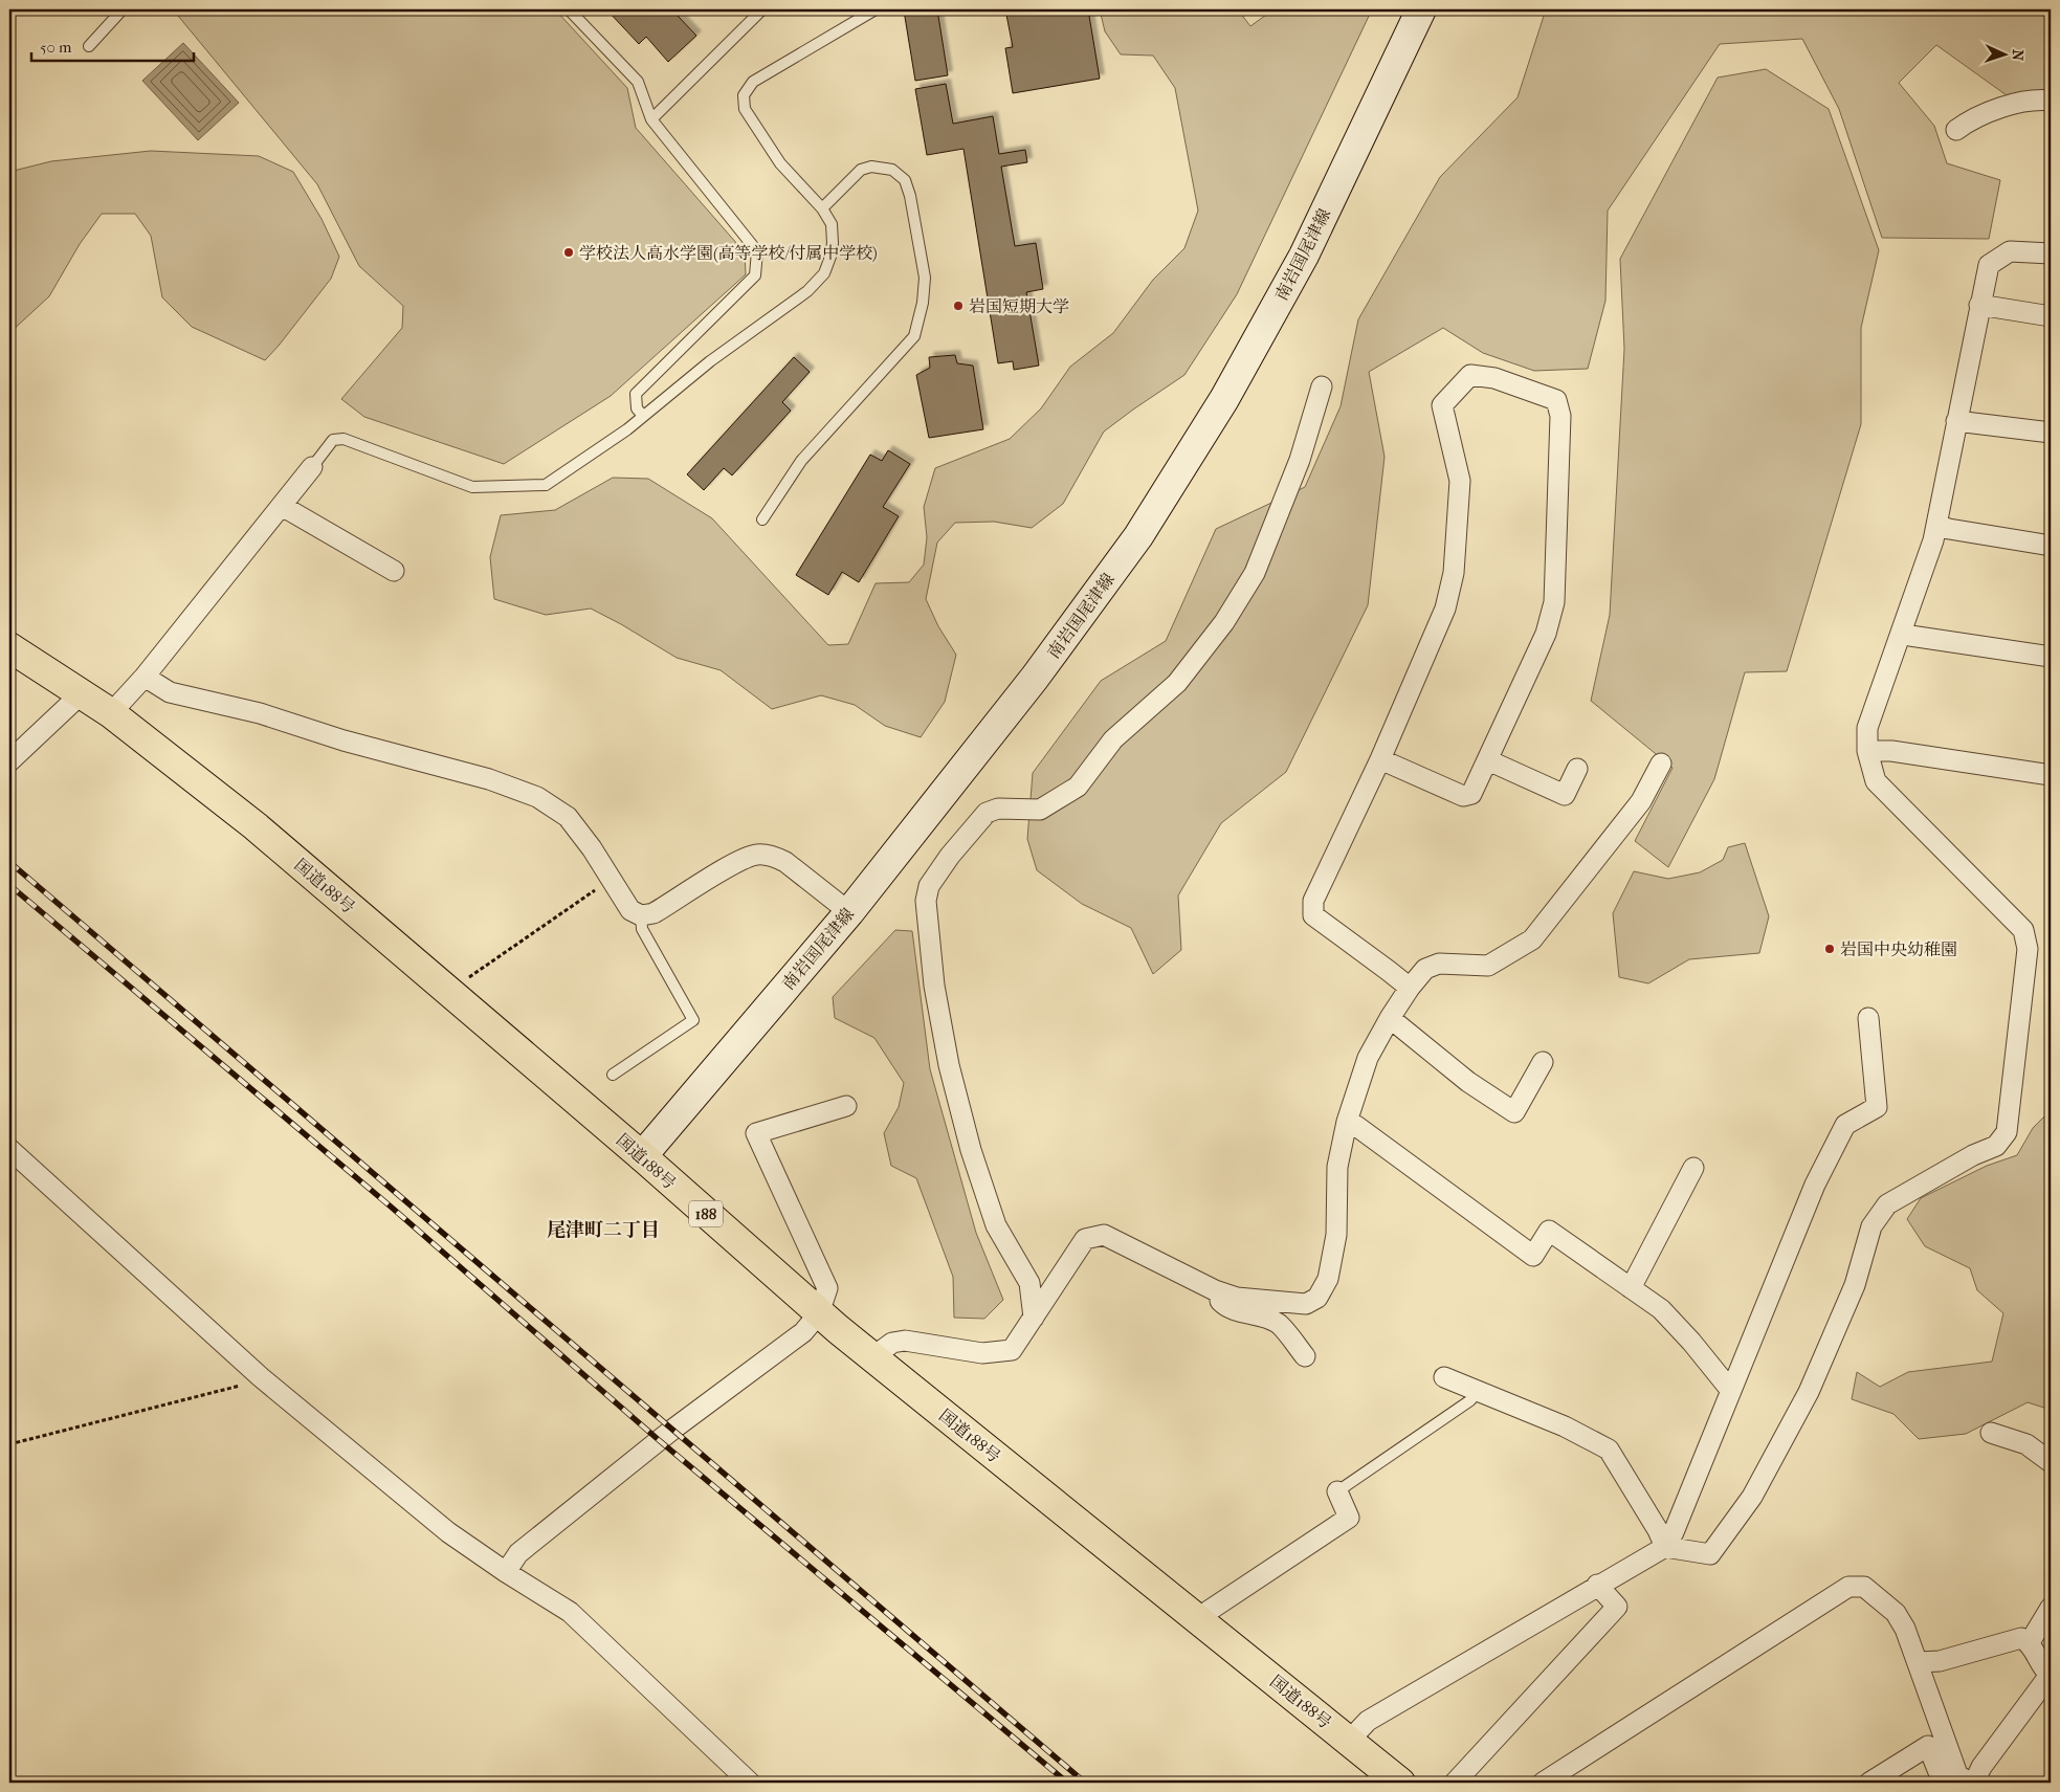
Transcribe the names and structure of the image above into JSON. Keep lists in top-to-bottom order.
{
  "streets": {
    "highway": ["国道188号", "188"],
    "main road": ["南岩国尾津線"]
  },
  "crossings": [
    ["南岩国尾津線", "国道188号"]
  ],
  "districts": ["尾津町二丁目"],
  "places": ["学校法人高水学園(高等学校/付属中学校)", "岩国短期大学", "岩国中央幼稚園"],
  "scale_bar": "50 m",
  "north": "right"
}
